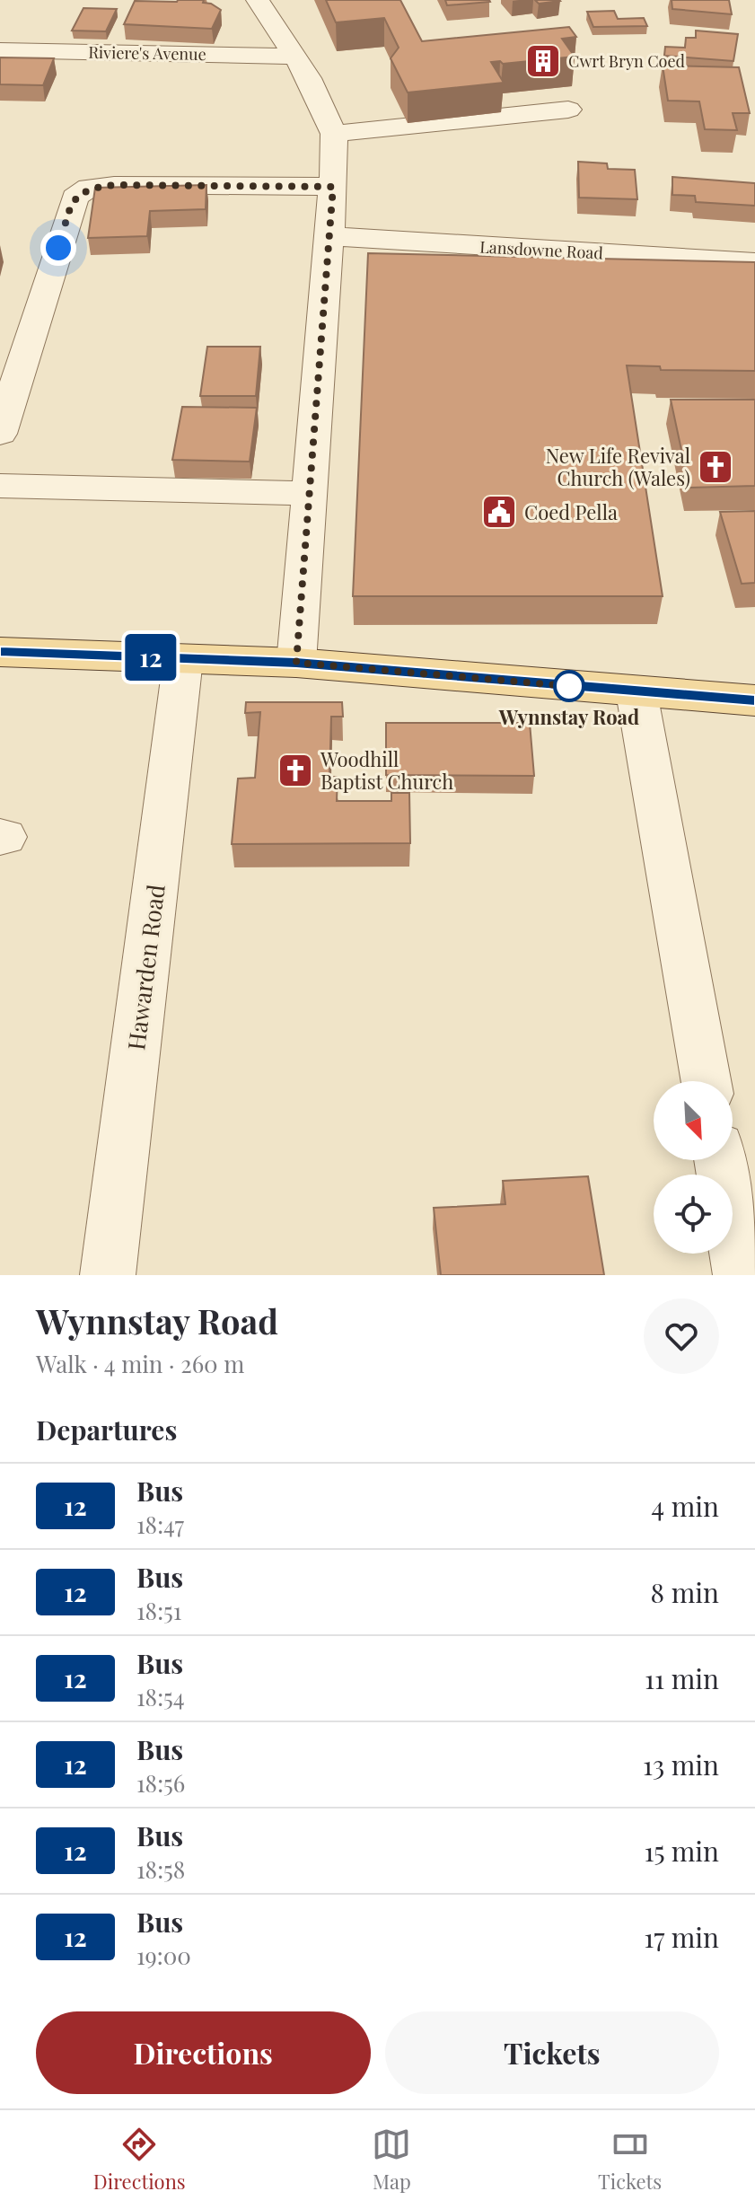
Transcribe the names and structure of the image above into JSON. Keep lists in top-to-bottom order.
{
  "streets": {
    "street": ["Riviere's Avenue", "Lansdowne Road", "Hawarden Road"]
  },
  "places": {
    "building": ["Cwrt Bryn Coed"],
    "church": ["New Life Revival Church (Wales)", "Woodhill Baptist Church"],
    "public building": ["Coed Pella"],
    "other": ["Wynnstay Road"]
  },
  "lines": ["bus line 12"],
  "north": "bottom right",
  "page": {
    "on_map": "12",
    "heading": [
      ["Wynnstay Road", "Walk · 4 min · 260 m"],
      "Departures"
    ],
    "list": [
      {
        "mark": "12",
        "name": "Bus",
        "note": "18:47",
        "value": "4 min"
      },
      {
        "mark": "12",
        "name": "Bus",
        "note": "18:51",
        "value": "8 min"
      },
      {
        "mark": "12",
        "name": "Bus",
        "note": "18:54",
        "value": "11 min"
      },
      {
        "mark": "12",
        "name": "Bus",
        "note": "18:56",
        "value": "13 min"
      },
      {
        "mark": "12",
        "name": "Bus",
        "note": "18:58",
        "value": "15 min"
      },
      {
        "mark": "12",
        "name": "Bus",
        "note": "19:00",
        "value": "17 min"
      }
    ],
    "buttons": ["Directions", "Tickets"],
    "tabs": ["Directions", "Map", "Tickets"]
  }
}
